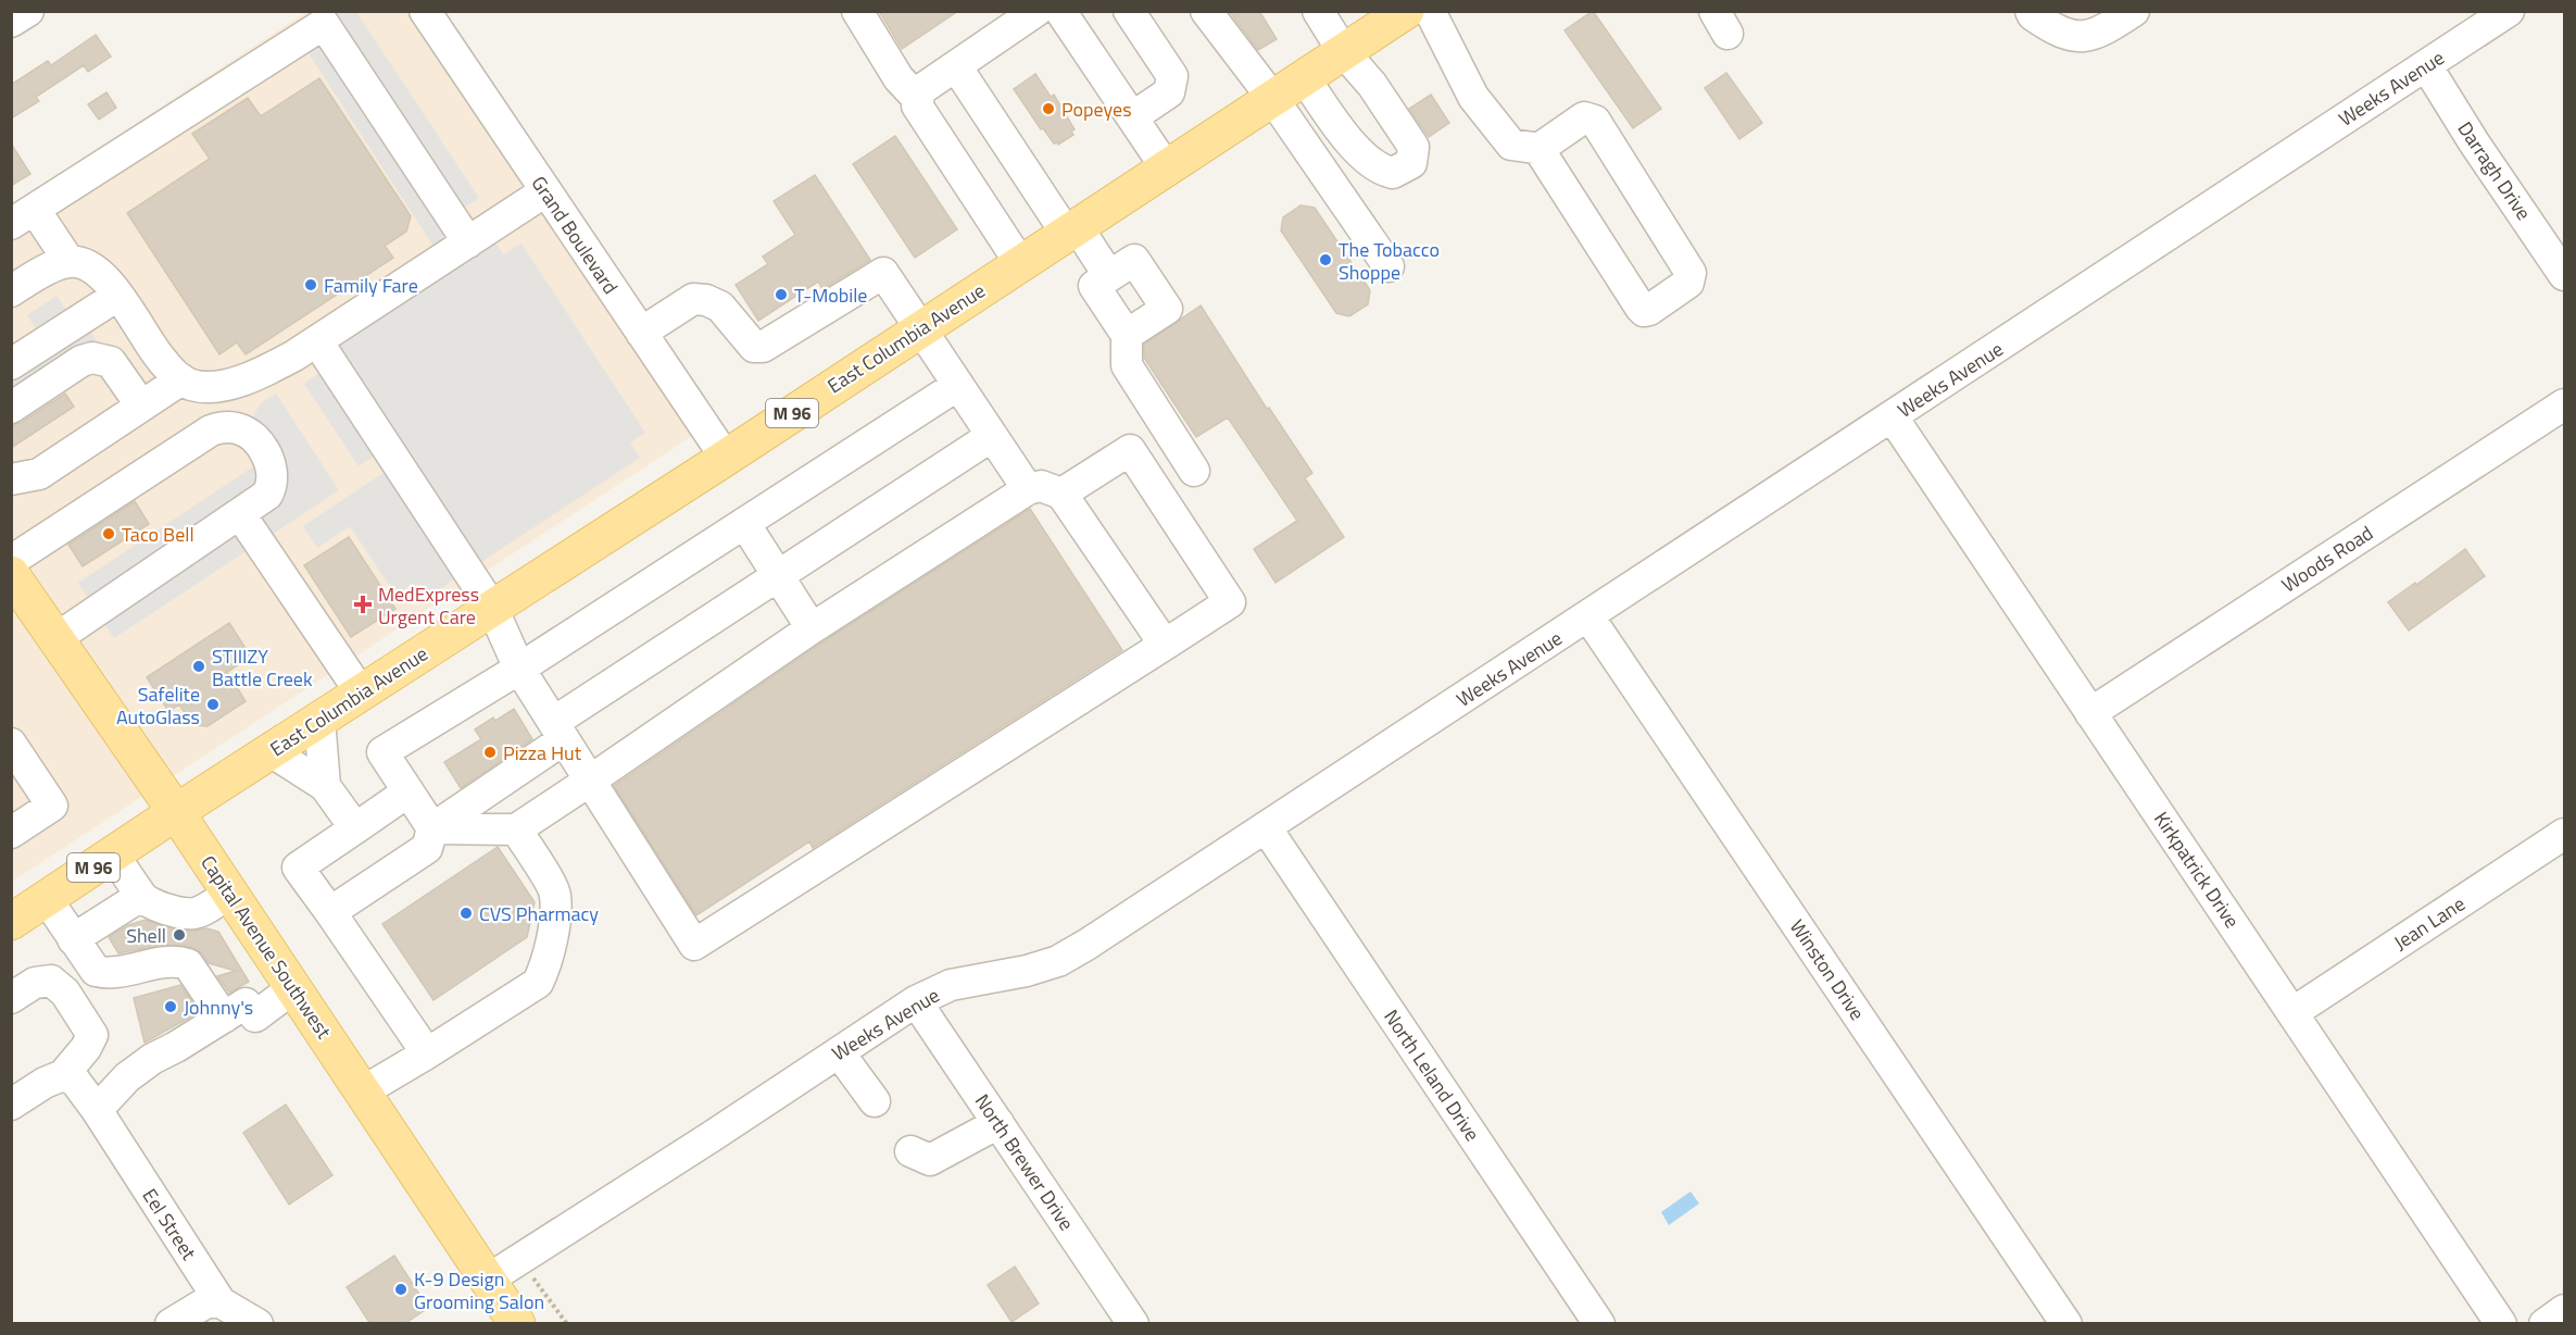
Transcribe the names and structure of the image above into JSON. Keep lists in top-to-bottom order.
{
  "streets": {
    "main road": ["East Columbia Avenue", "M 96", "Capital Avenue Southwest"],
    "street": [
      "Weeks Avenue",
      "Darragh Drive",
      "Grand Boulevard",
      "Woods Road",
      "Kirkpatrick Drive",
      "Jean Lane",
      "Winston Drive",
      "North Leland Drive",
      "North Brewer Drive",
      "Eel Street"
    ]
  },
  "crossings": [
    ["Weeks Avenue", "Darragh Drive"],
    ["Weeks Avenue", "Kirkpatrick Drive"],
    ["Weeks Avenue", "Capital Avenue Southwest"],
    ["Weeks Avenue", "Winston Drive"],
    ["Weeks Avenue", "North Leland Drive"],
    ["Weeks Avenue", "North Brewer Drive"],
    ["Grand Boulevard", "East Columbia Avenue"],
    ["East Columbia Avenue", "M 96"],
    ["East Columbia Avenue", "Capital Avenue Southwest"],
    ["M 96", "Capital Avenue Southwest"],
    ["Woods Road", "Kirkpatrick Drive"],
    ["Kirkpatrick Drive", "Jean Lane"]
  ],
  "places": {
    "other": [
      "Popeyes",
      "The Tobacco Shoppe",
      "Family Fare",
      "T-Mobile",
      "Taco Bell",
      "STIIIZY Battle Creek",
      "Safelite AutoGlass",
      "Pizza Hut",
      "CVS Pharmacy",
      "Shell",
      "Johnny's",
      "K-9 Design Grooming Salon"
    ],
    "health": ["MedExpress Urgent Care"]
  }
}
